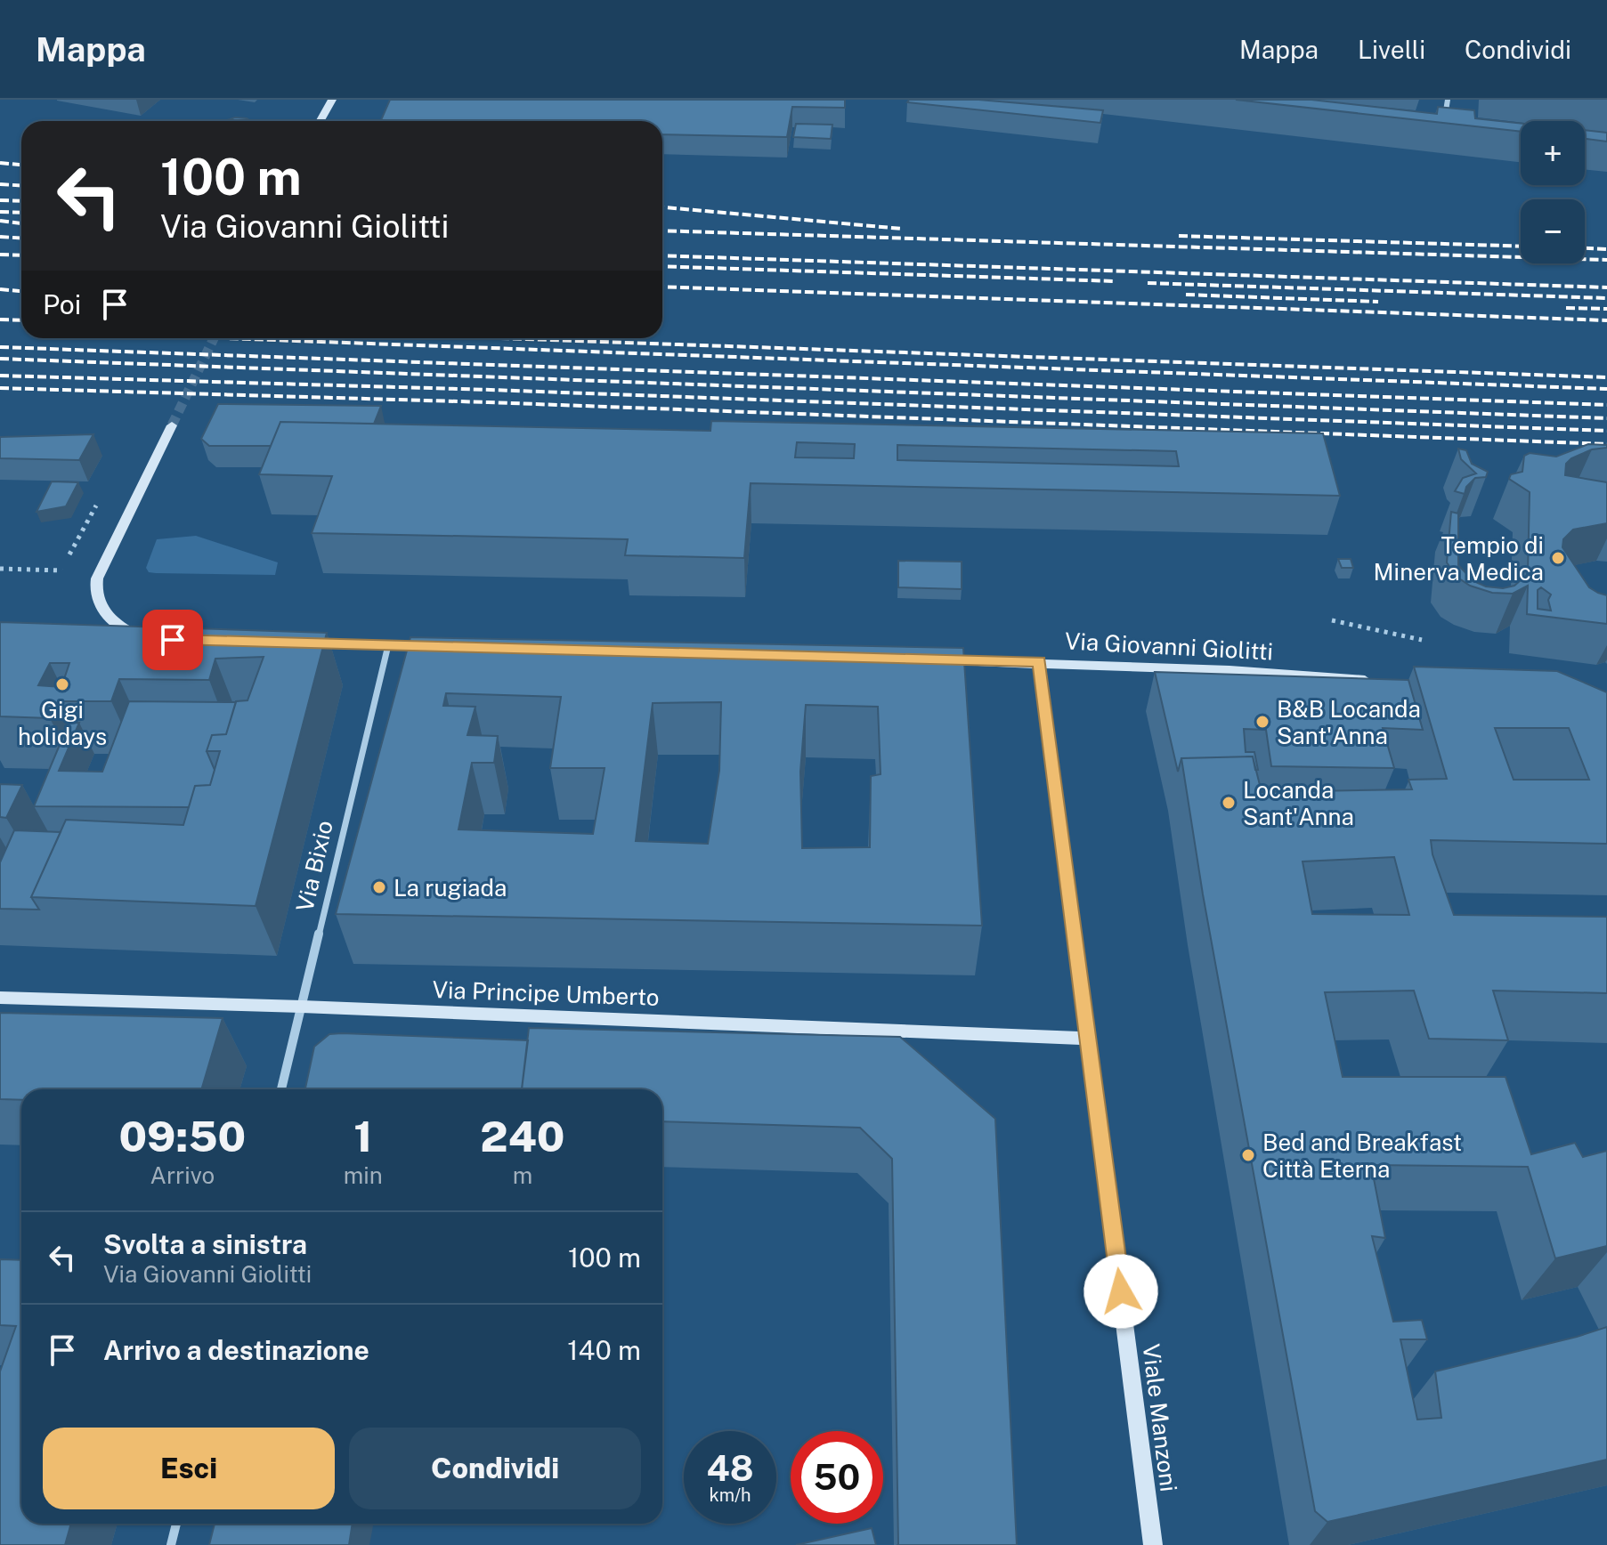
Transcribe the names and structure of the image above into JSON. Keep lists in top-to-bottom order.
{
  "streets": {
    "main road": ["Via Giovanni Giolitti", "Via Principe Umberto", "Viale Manzoni"],
    "street": ["Via Bixio"]
  },
  "crossings": [
    ["Via Giovanni Giolitti", "Viale Manzoni"],
    ["Via Bixio", "Via Principe Umberto"],
    ["Via Principe Umberto", "Viale Manzoni"]
  ],
  "places": [
    "Tempio di Minerva Medica",
    "Gigi holidays",
    "B&B Locanda Sant'Anna",
    "Locanda Sant'Anna",
    "La rugiada",
    "Bed and Breakfast Città Eterna"
  ],
  "page": {
    "header": "Mappa",
    "nav": ["Mappa", "Livelli", "Condividi"],
    "map_buttons": ["+", "−"],
    "turn": ["100 m", "Via Giovanni Giolitti"],
    "then": "Poi",
    "eta": [
      "09:50",
      "Arrivo",
      "1",
      "min",
      "240",
      "m"
    ],
    "list": [
      {
        "name": "Svolta a sinistra",
        "note": "Via Giovanni Giolitti",
        "value": "100 m"
      },
      {
        "name": "Arrivo a destinazione",
        "value": "140 m"
      }
    ],
    "buttons": ["Esci", "Condividi"],
    "speed": "48 km/h",
    "limit": "50"
  }
}
